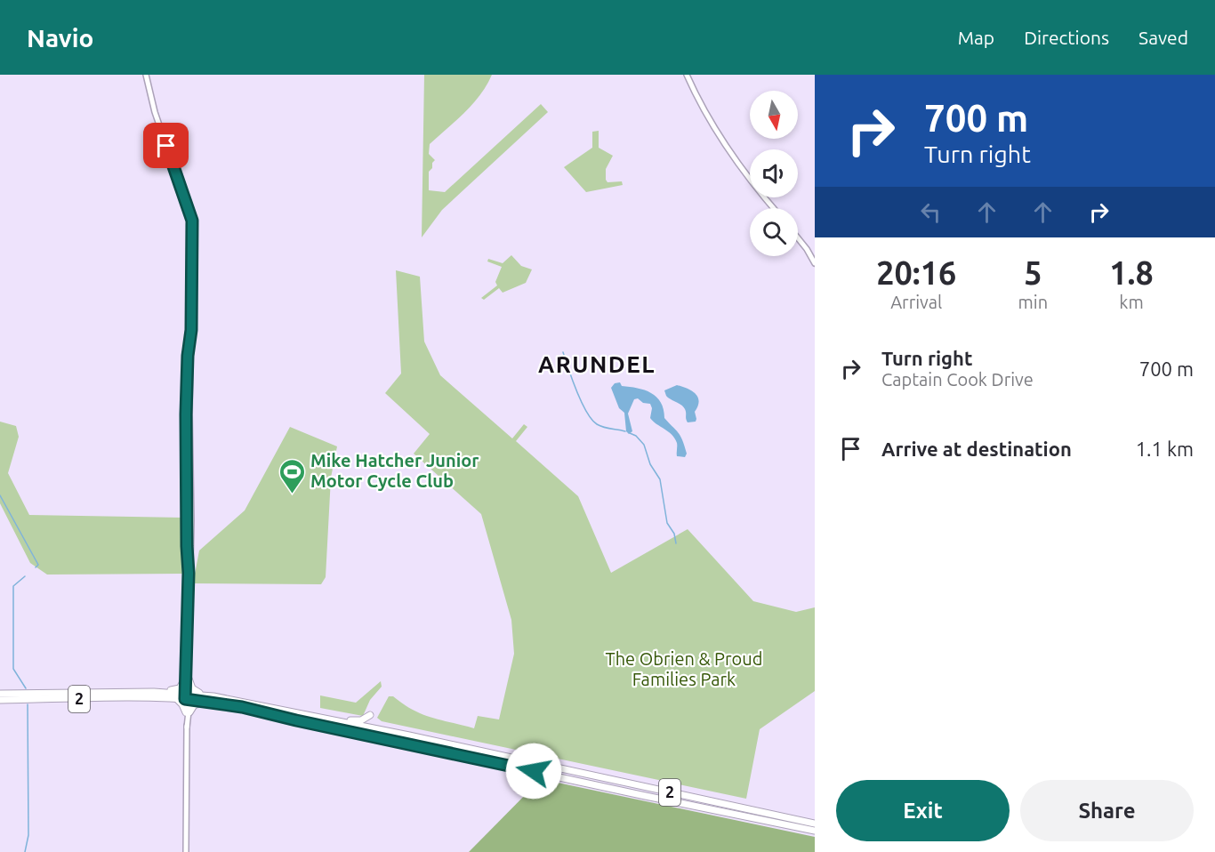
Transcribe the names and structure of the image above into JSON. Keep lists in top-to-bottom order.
{
  "streets": {
    "highway": ["2"]
  },
  "districts": ["ARUNDEL"],
  "parks": ["The Obrien & Proud Families Park"],
  "places": {
    "sports": ["Mike Hatcher Junior Motor Cycle Club"]
  },
  "north": "bottom",
  "page": {
    "header": "Navio",
    "nav": ["Map", "Directions", "Saved"],
    "turn": ["700 m", "Turn right"],
    "eta": [
      "20:16",
      "Arrival",
      "5",
      "min",
      "1.8",
      "km"
    ],
    "list": [
      {
        "name": "Turn right",
        "note": "Captain Cook Drive",
        "value": "700 m"
      },
      {
        "name": "Arrive at destination",
        "value": "1.1 km"
      }
    ],
    "buttons": ["Exit", "Share"]
  }
}
